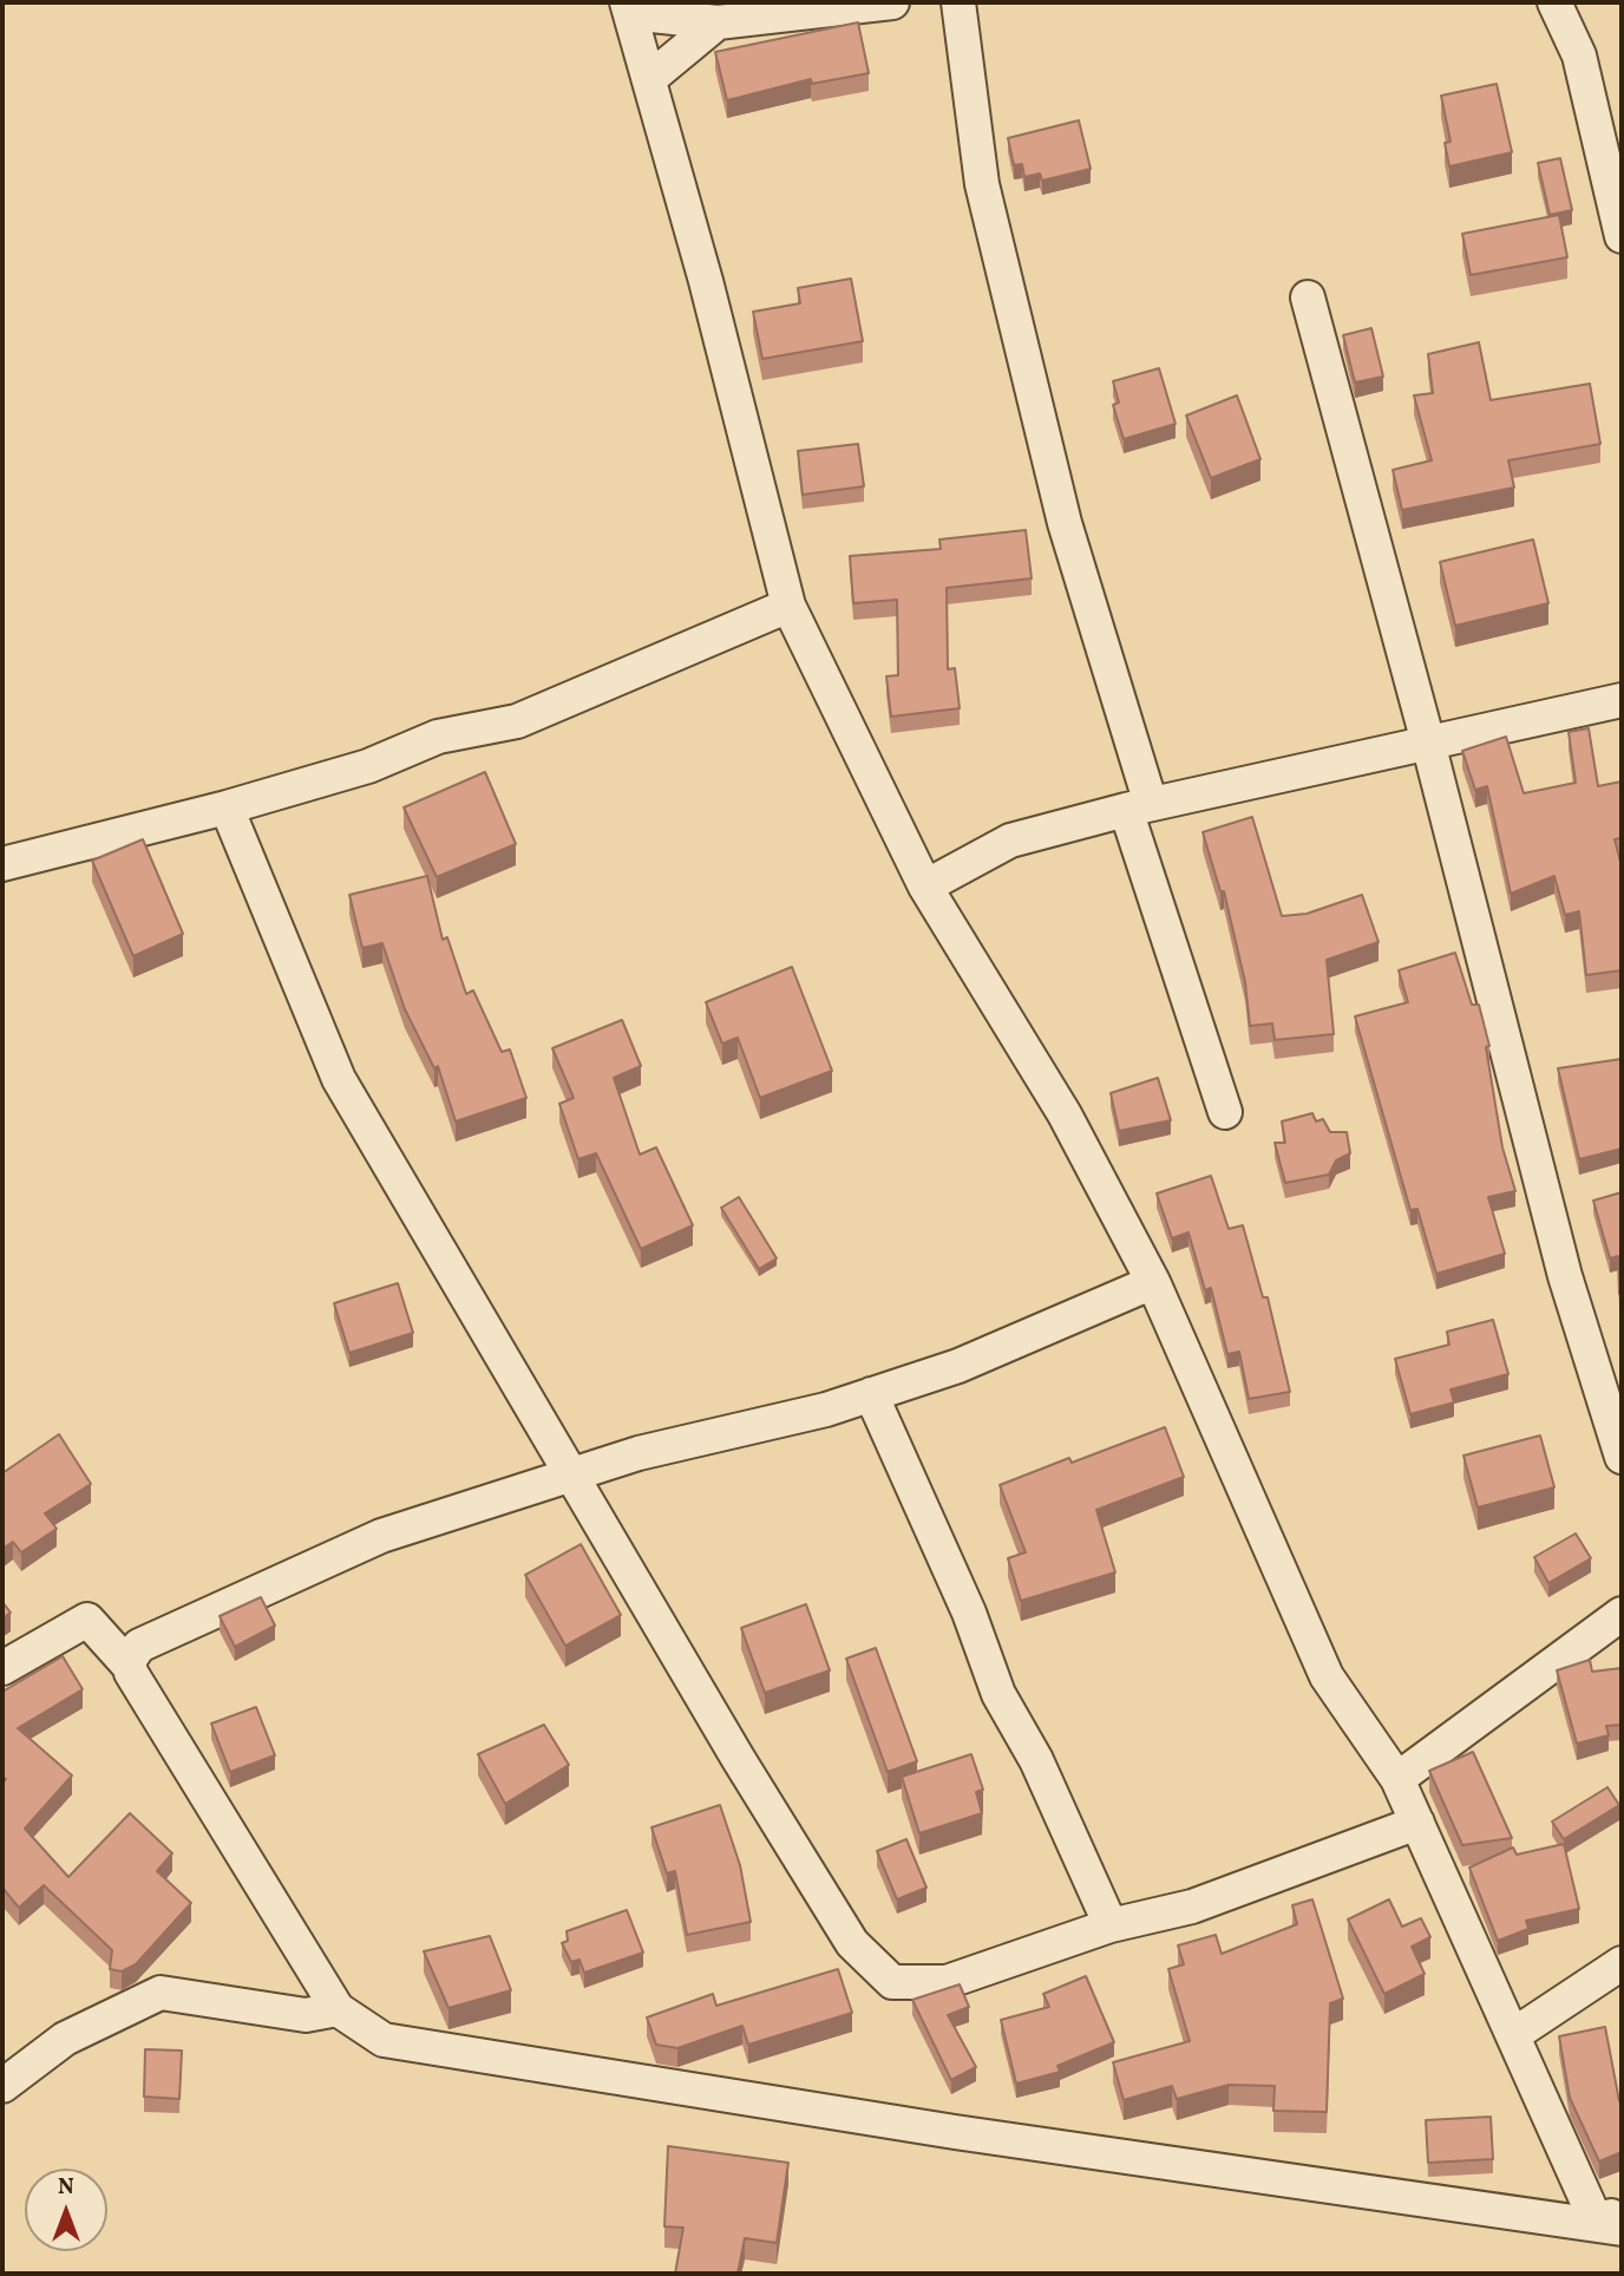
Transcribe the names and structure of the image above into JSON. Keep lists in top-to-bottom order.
{
  "north": "top"
}
